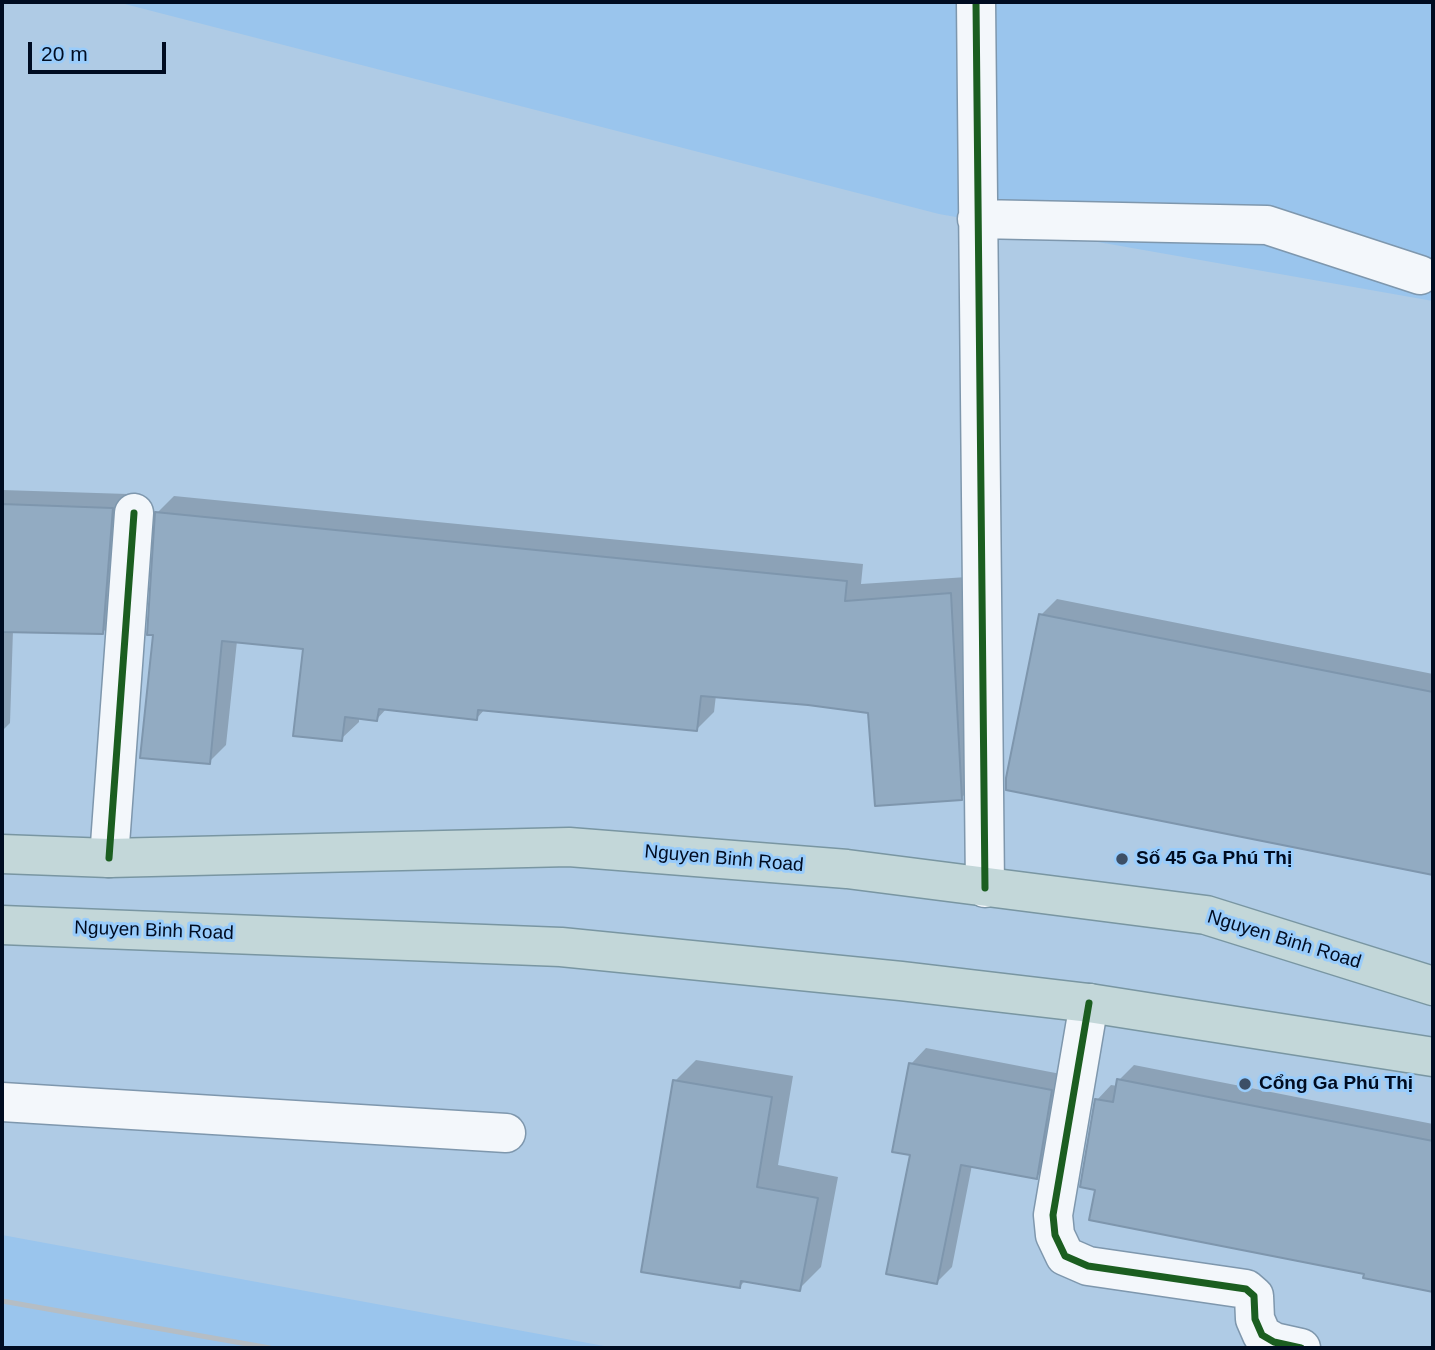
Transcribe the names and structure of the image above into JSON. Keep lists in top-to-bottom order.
{
  "streets": {
    "highway": ["Nguyen Binh Road"]
  },
  "places": ["Số 45 Ga Phú Thị", "Cổng Ga Phú Thị"],
  "scale_bar": "20 m"
}
